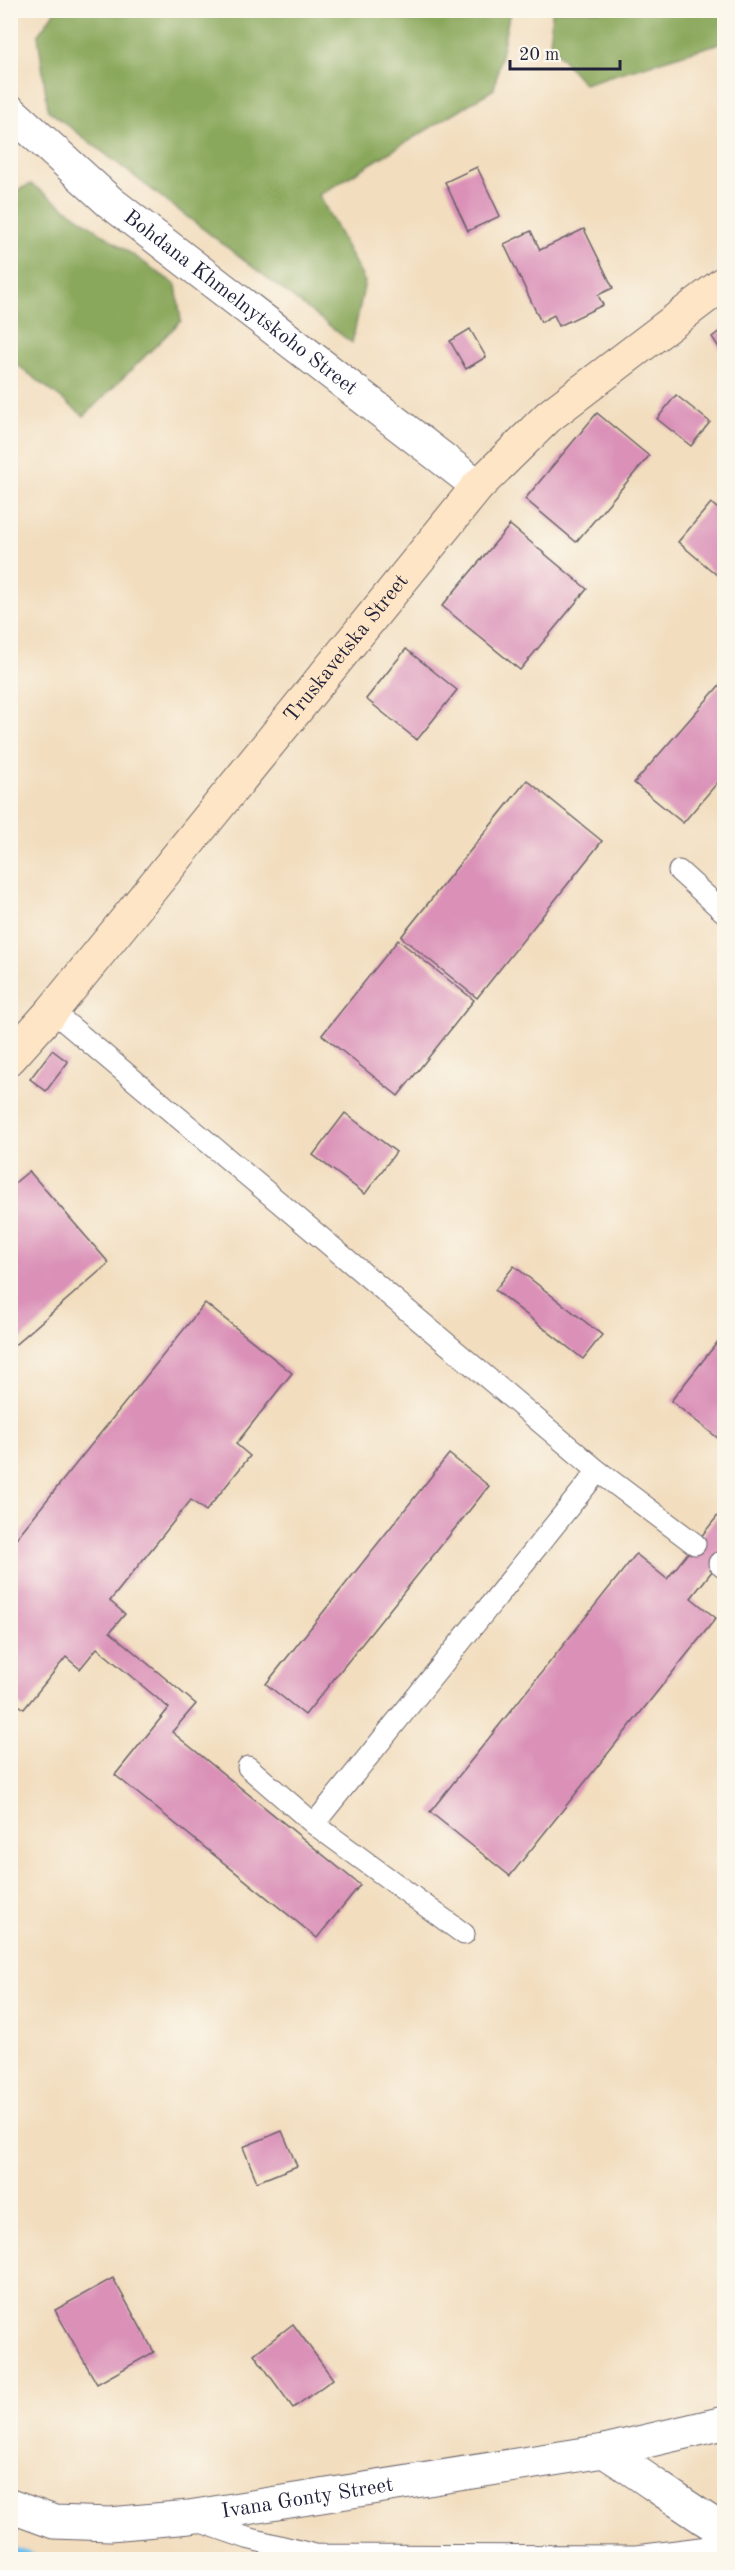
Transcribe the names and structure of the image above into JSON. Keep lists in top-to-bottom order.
{
  "streets": {
    "main road": ["Truskavetska Street"],
    "street": ["Bohdana Khmelnytskoho Street", "Ivana Gonty Street"]
  },
  "crossings": [
    ["Bohdana Khmelnytskoho Street", "Truskavetska Street"]
  ],
  "scale_bar": "20 m"
}
